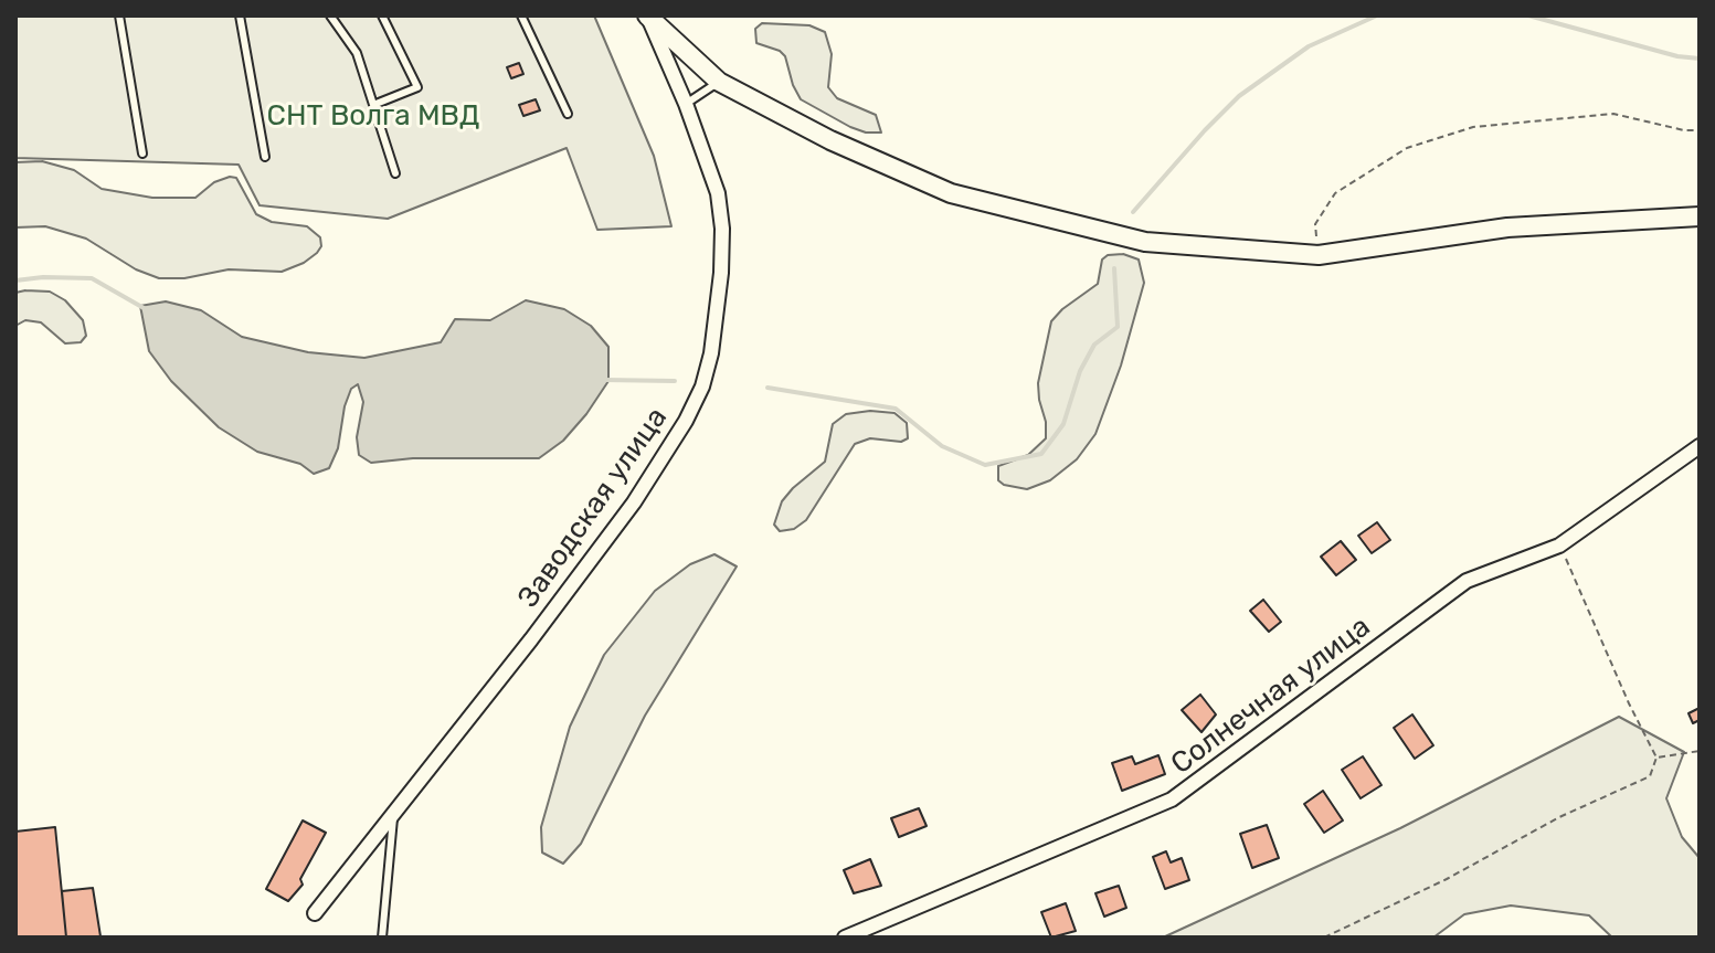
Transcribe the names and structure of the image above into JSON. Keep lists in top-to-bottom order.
{
  "streets": {
    "street": ["Заводская улица", "Солнечная улица"]
  },
  "parks": ["СНТ Волга МВД"]
}
